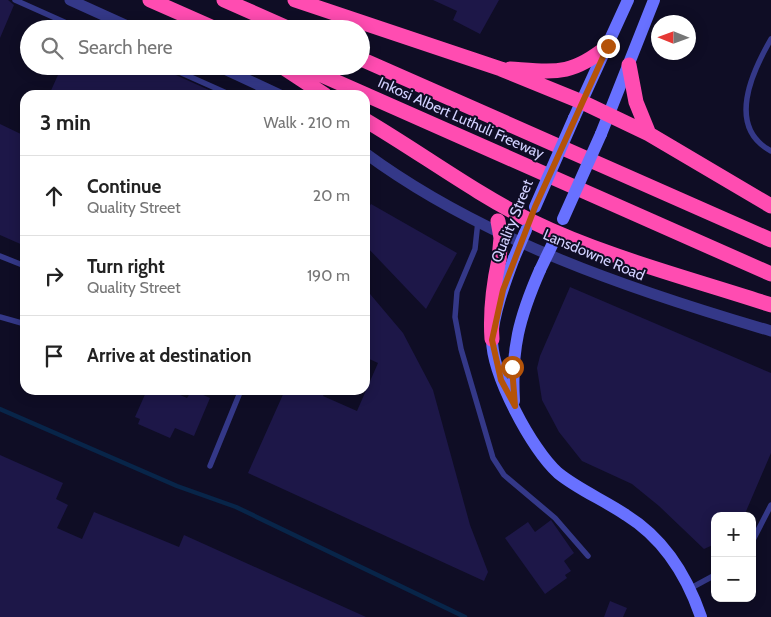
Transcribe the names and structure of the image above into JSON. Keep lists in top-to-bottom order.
{
  "streets": {
    "highway": ["Inkosi Albert Luthuli Freeway"],
    "street": ["Quality Street", "Lansdowne Road"]
  },
  "north": "left",
  "page": {
    "search": "Search here",
    "heading": ["3 min", "Walk · 210 m"],
    "list": [
      ["Continue", "Quality Street", "20 m"],
      ["Turn right", "Quality Street", "190 m"],
      "Arrive at destination"
    ],
    "map_buttons": ["+", "−"]
  }
}
